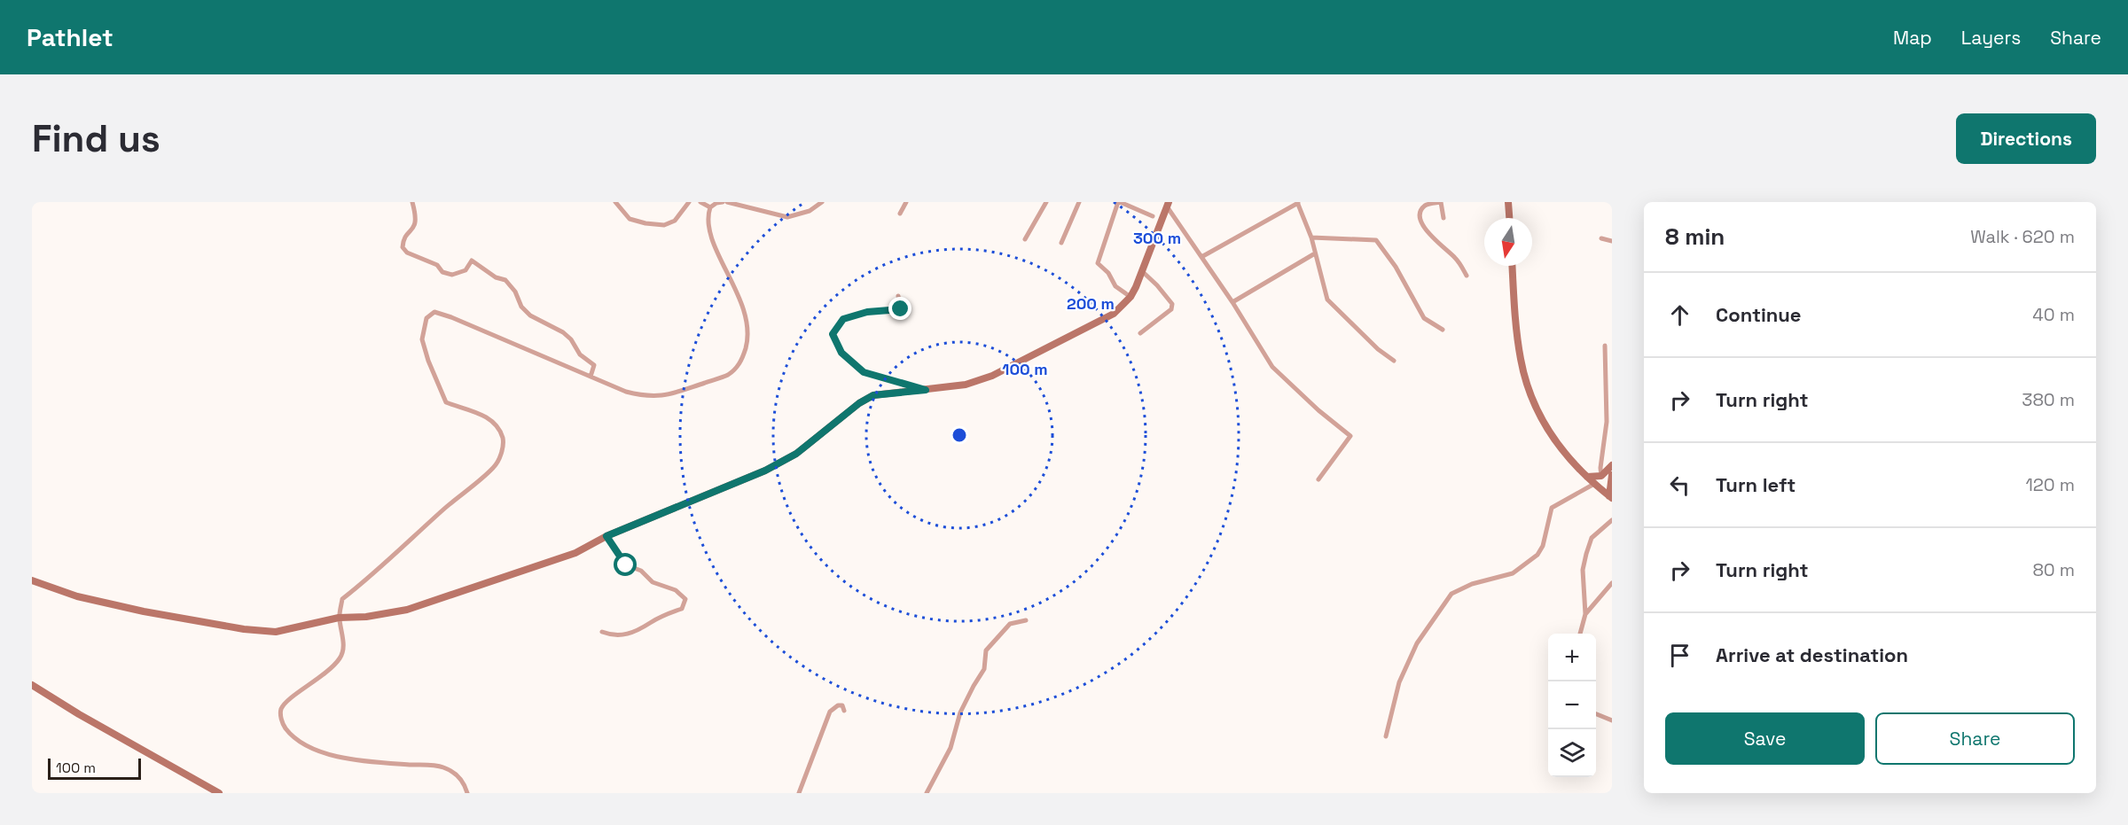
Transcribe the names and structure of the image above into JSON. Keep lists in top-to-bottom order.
{
  "scale_bar": "100 m",
  "north": "bottom",
  "page": {
    "header": "Pathlet",
    "nav": ["Map", "Layers", "Share"],
    "buttons": [
      "Directions",
      ["Save", "Share"]
    ],
    "title": "Find us",
    "heading": ["8 min", "Walk · 620 m"],
    "list": [
      ["Continue", "40 m"],
      ["Turn right", "380 m"],
      ["Turn left", "120 m"],
      ["Turn right", "80 m"],
      "Arrive at destination"
    ],
    "map_buttons": ["+", "−"],
    "scale": "100 m"
  },
  "rings": ["300 m", "200 m", "100 m"]
}
